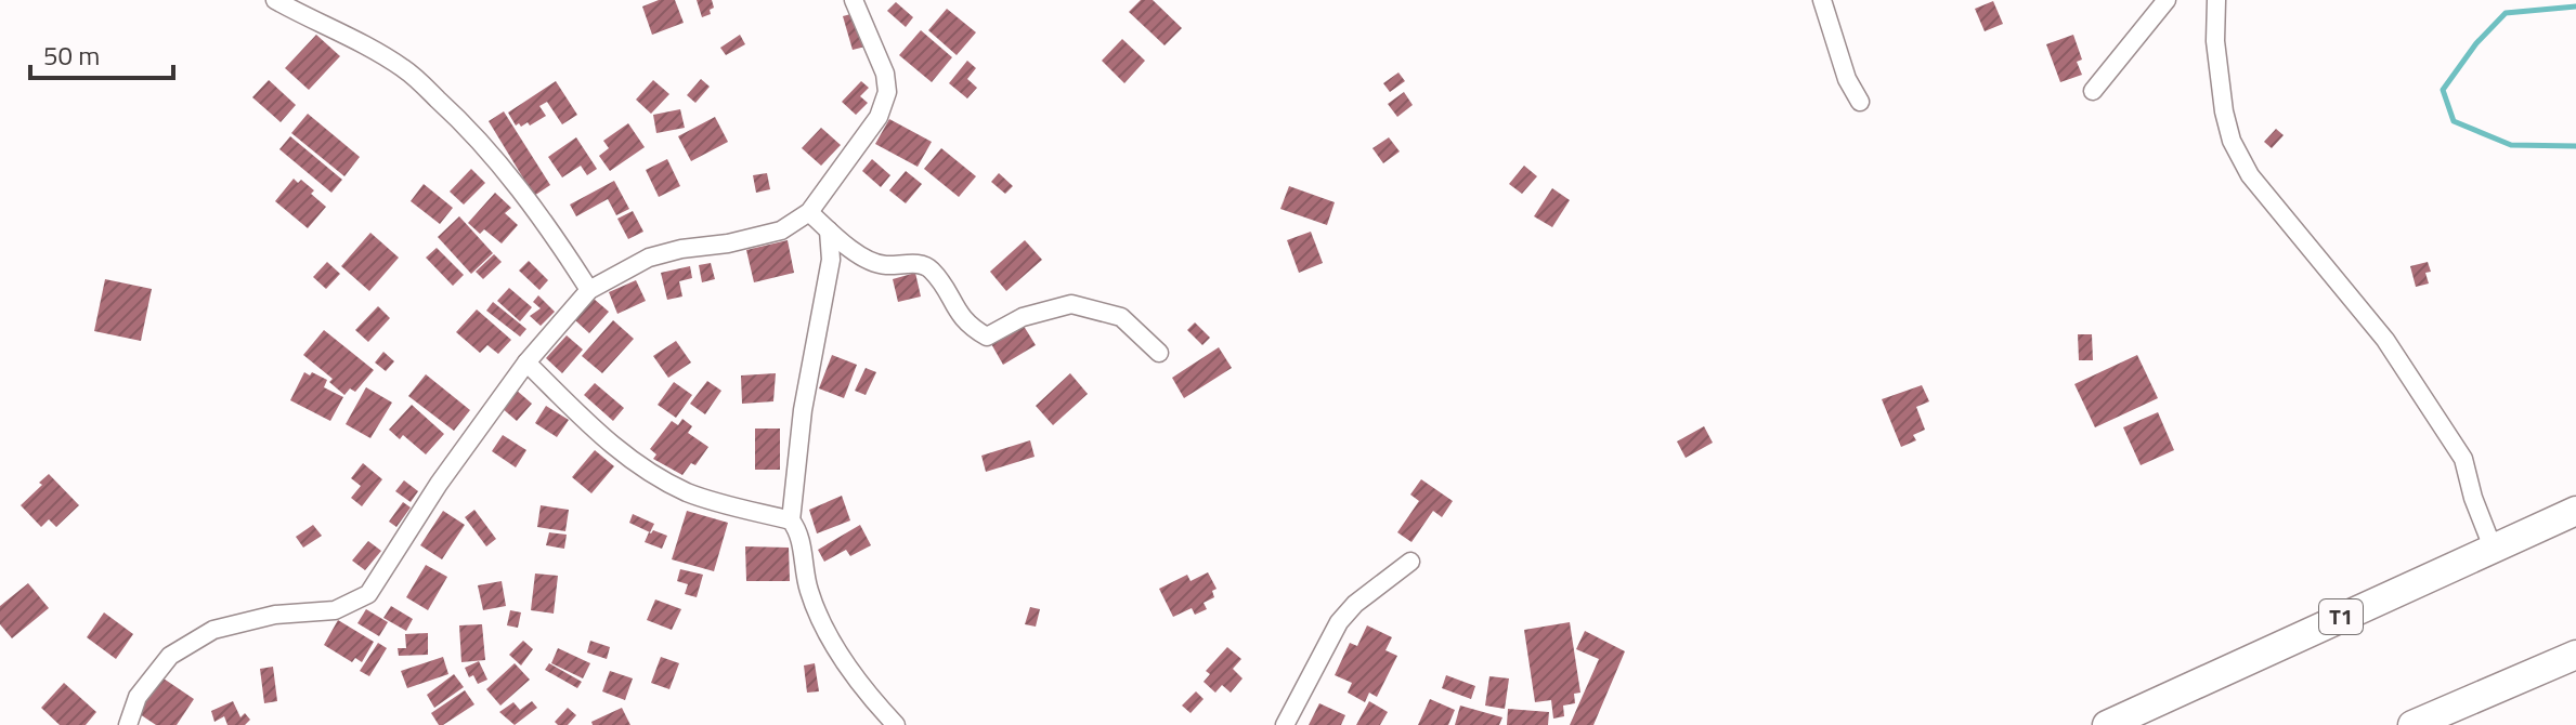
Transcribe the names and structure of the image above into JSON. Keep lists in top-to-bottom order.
{
  "streets": {
    "highway": ["T1"]
  },
  "scale_bar": "50 m"
}
